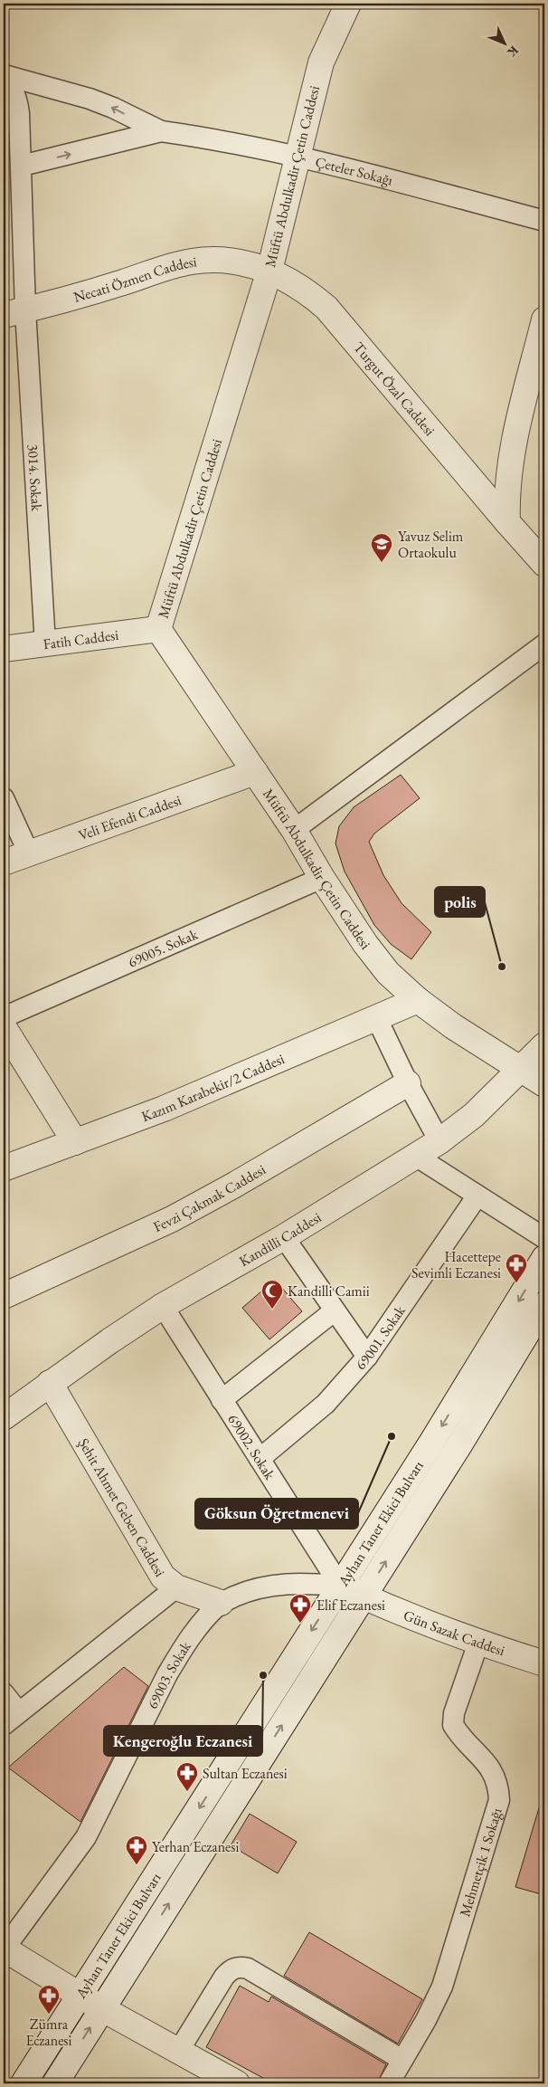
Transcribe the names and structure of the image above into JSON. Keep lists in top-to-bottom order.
{
  "streets": {
    "street": [
      "Çeteler Sokağı",
      "Müftü Abdulkadir Çetin Caddesi",
      "Necati Özmen Caddesi",
      "Turgut Özal Caddesi",
      "3014. Sokak",
      "Fatih Caddesi",
      "Veli Efendi Caddesi",
      "69005. Sokak",
      "Kazım Karabekir/2 Caddesi",
      "Fevzi Çakmak Caddesi",
      "Kandilli Caddesi",
      "69001. Sokak",
      "69002. Sokak",
      "Şehit Ahmet Geben Caddesi",
      "Ayhan Taner Ekici Bulvarı",
      "Gün Sazak Caddesi",
      "69003. Sokak",
      "Mehmetçik 1 Sokağı"
    ]
  },
  "crossings": [
    ["Çeteler Sokağı", "Müftü Abdulkadir Çetin Caddesi"],
    ["Çeteler Sokağı", "3014. Sokak"],
    ["Müftü Abdulkadir Çetin Caddesi", "Necati Özmen Caddesi"],
    ["Müftü Abdulkadir Çetin Caddesi", "Turgut Özal Caddesi"],
    ["Müftü Abdulkadir Çetin Caddesi", "Fatih Caddesi"],
    ["Müftü Abdulkadir Çetin Caddesi", "Veli Efendi Caddesi"],
    ["Müftü Abdulkadir Çetin Caddesi", "69005. Sokak"],
    ["Müftü Abdulkadir Çetin Caddesi", "Kazım Karabekir/2 Caddesi"],
    ["Müftü Abdulkadir Çetin Caddesi", "Kandilli Caddesi"],
    ["Necati Özmen Caddesi", "Turgut Özal Caddesi"],
    ["Necati Özmen Caddesi", "3014. Sokak"],
    ["3014. Sokak", "Fatih Caddesi"],
    ["Kandilli Caddesi", "69002. Sokak"],
    ["Kandilli Caddesi", "Şehit Ahmet Geben Caddesi"],
    ["69001. Sokak", "69002. Sokak"],
    ["69002. Sokak", "Ayhan Taner Ekici Bulvarı"],
    ["69002. Sokak", "Gün Sazak Caddesi"],
    ["69002. Sokak", "69003. Sokak"],
    ["Şehit Ahmet Geben Caddesi", "69003. Sokak"],
    ["Ayhan Taner Ekici Bulvarı", "Gün Sazak Caddesi"],
    ["Ayhan Taner Ekici Bulvarı", "69003. Sokak"],
    ["Gün Sazak Caddesi", "69003. Sokak"],
    ["Gün Sazak Caddesi", "Mehmetçik 1 Sokağı"]
  ],
  "places": {
    "school or university": ["Yavuz Selim Ortaokulu"],
    "other": ["polis", "Göksun Öğretmenevi", "Kengeroğlu Eczanesi"],
    "pharmacy": [
      "Hacettepe Sevimli Eczanesi",
      "Elif Eczanesi",
      "Sultan Eczanesi",
      "Yerhan Eczanesi",
      "Zümra Eczanesi"
    ],
    "mosque": ["Kandilli Camii"]
  },
  "north": "bottom right"
}
